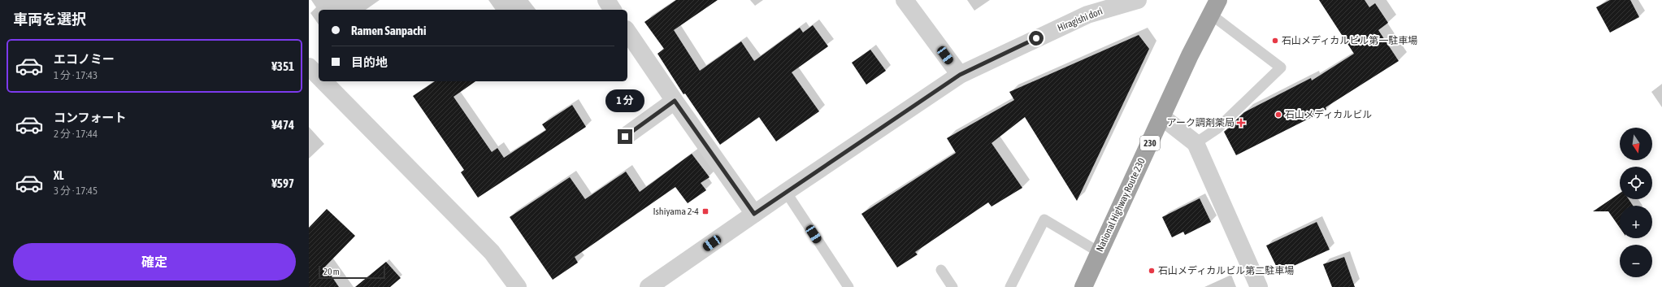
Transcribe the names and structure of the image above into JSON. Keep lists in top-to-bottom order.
{
  "streets": {
    "highway": ["230", "National Highway Route 230"],
    "street": ["Hiragishi dori"]
  },
  "places": {
    "other": ["石山メディカルビル第一駐車場", "石山メディカルビル", "石山メディカルビル第二駐車場"],
    "health": ["アーク調剤薬局"],
    "transit": ["Ishiyama 2-4"]
  },
  "scale_bar": "20 m",
  "north": "bottom",
  "page": {
    "heading": "車両を選択",
    "banner": ["Ramen Sanpachi", "目的地"],
    "list": [
      {
        "name": "エコノミー",
        "note": "1 分 · 17:43",
        "value": "¥351"
      },
      {
        "name": "コンフォート",
        "note": "2 分 · 17:44",
        "value": "¥474"
      },
      {
        "name": "XL",
        "note": "3 分 · 17:45",
        "value": "¥597"
      }
    ],
    "bubble": "1 分",
    "map_buttons": ["+", "−"],
    "buttons": "確定",
    "scale": "20 m"
  }
}
